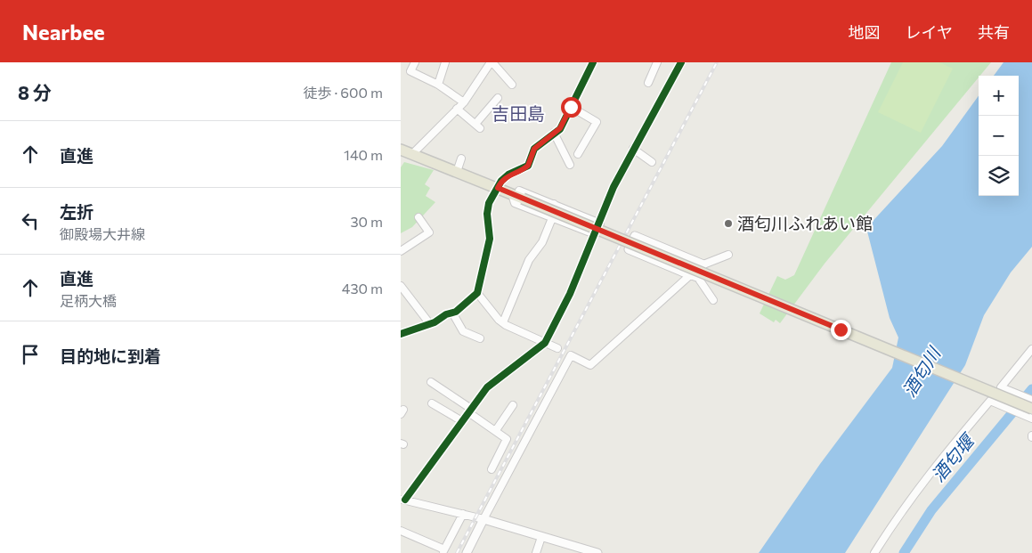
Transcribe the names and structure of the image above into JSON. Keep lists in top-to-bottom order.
{
  "districts": ["吉田島"],
  "water": ["酒匂川", "酒匂堰"],
  "places": ["酒匂川ふれあい館"],
  "page": {
    "header": "Nearbee",
    "nav": ["地図", "レイヤ", "共有"],
    "heading": ["8 分", "徒歩 · 600 m"],
    "map_buttons": ["+", "−"],
    "list": [
      ["直進", "140 m"],
      ["左折", "御殿場大井線", "30 m"],
      ["直進", "足柄大橋", "430 m"],
      "目的地に到着"
    ]
  }
}
